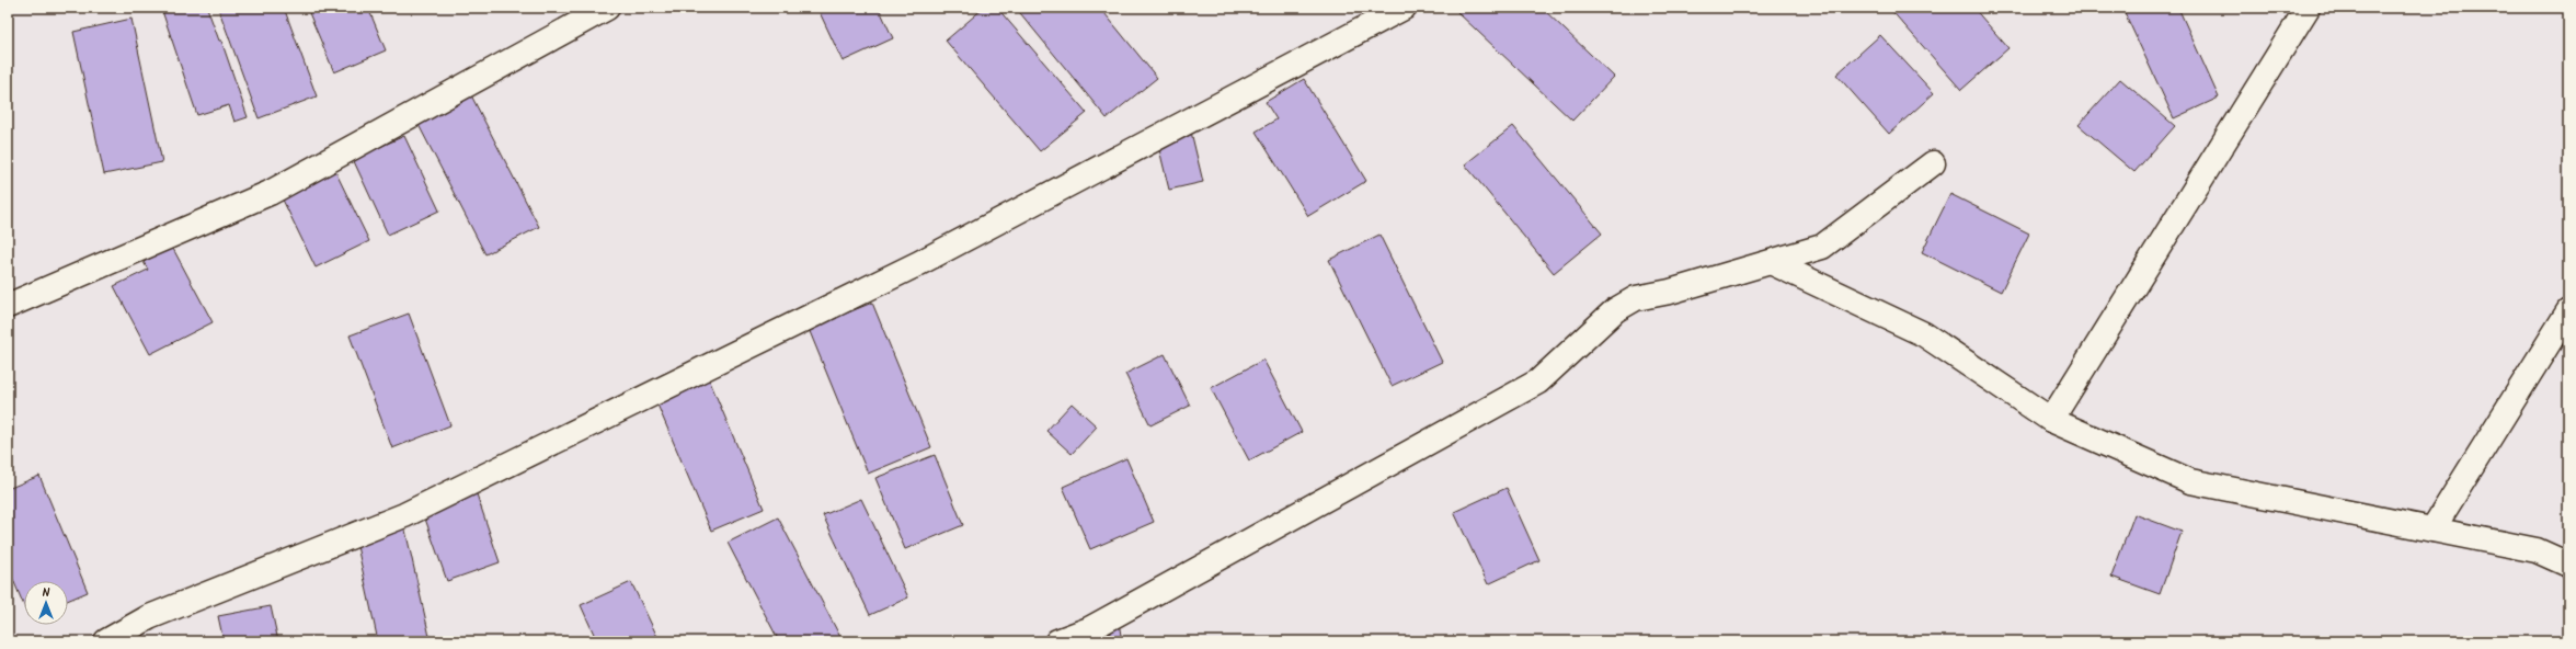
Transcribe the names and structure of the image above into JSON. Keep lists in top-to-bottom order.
{
  "north": "top"
}
